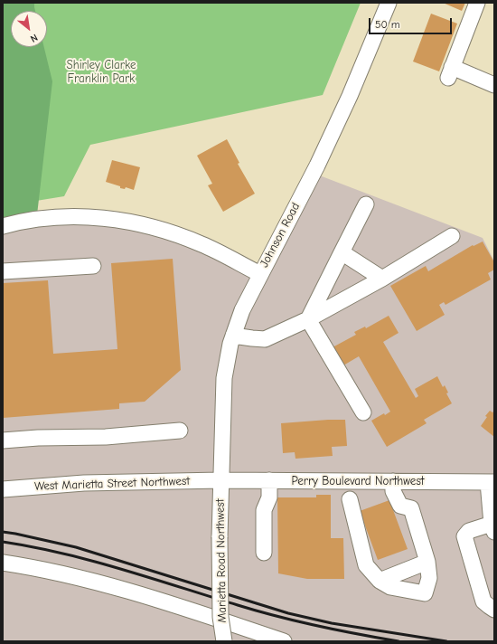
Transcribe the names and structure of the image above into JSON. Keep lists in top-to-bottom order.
{
  "streets": {
    "street": [
      "Johnson Road",
      "Perry Boulevard Northwest",
      "West Marietta Street Northwest",
      "Marietta Road Northwest"
    ]
  },
  "crossings": [
    ["Johnson Road", "Perry Boulevard Northwest"],
    ["Johnson Road", "West Marietta Street Northwest"],
    ["Johnson Road", "Marietta Road Northwest"],
    ["Perry Boulevard Northwest", "West Marietta Street Northwest"],
    ["Perry Boulevard Northwest", "Marietta Road Northwest"],
    ["West Marietta Street Northwest", "Marietta Road Northwest"]
  ],
  "parks": ["Shirley Clarke Franklin Park"],
  "scale_bar": "50 m",
  "north": "bottom right"
}
